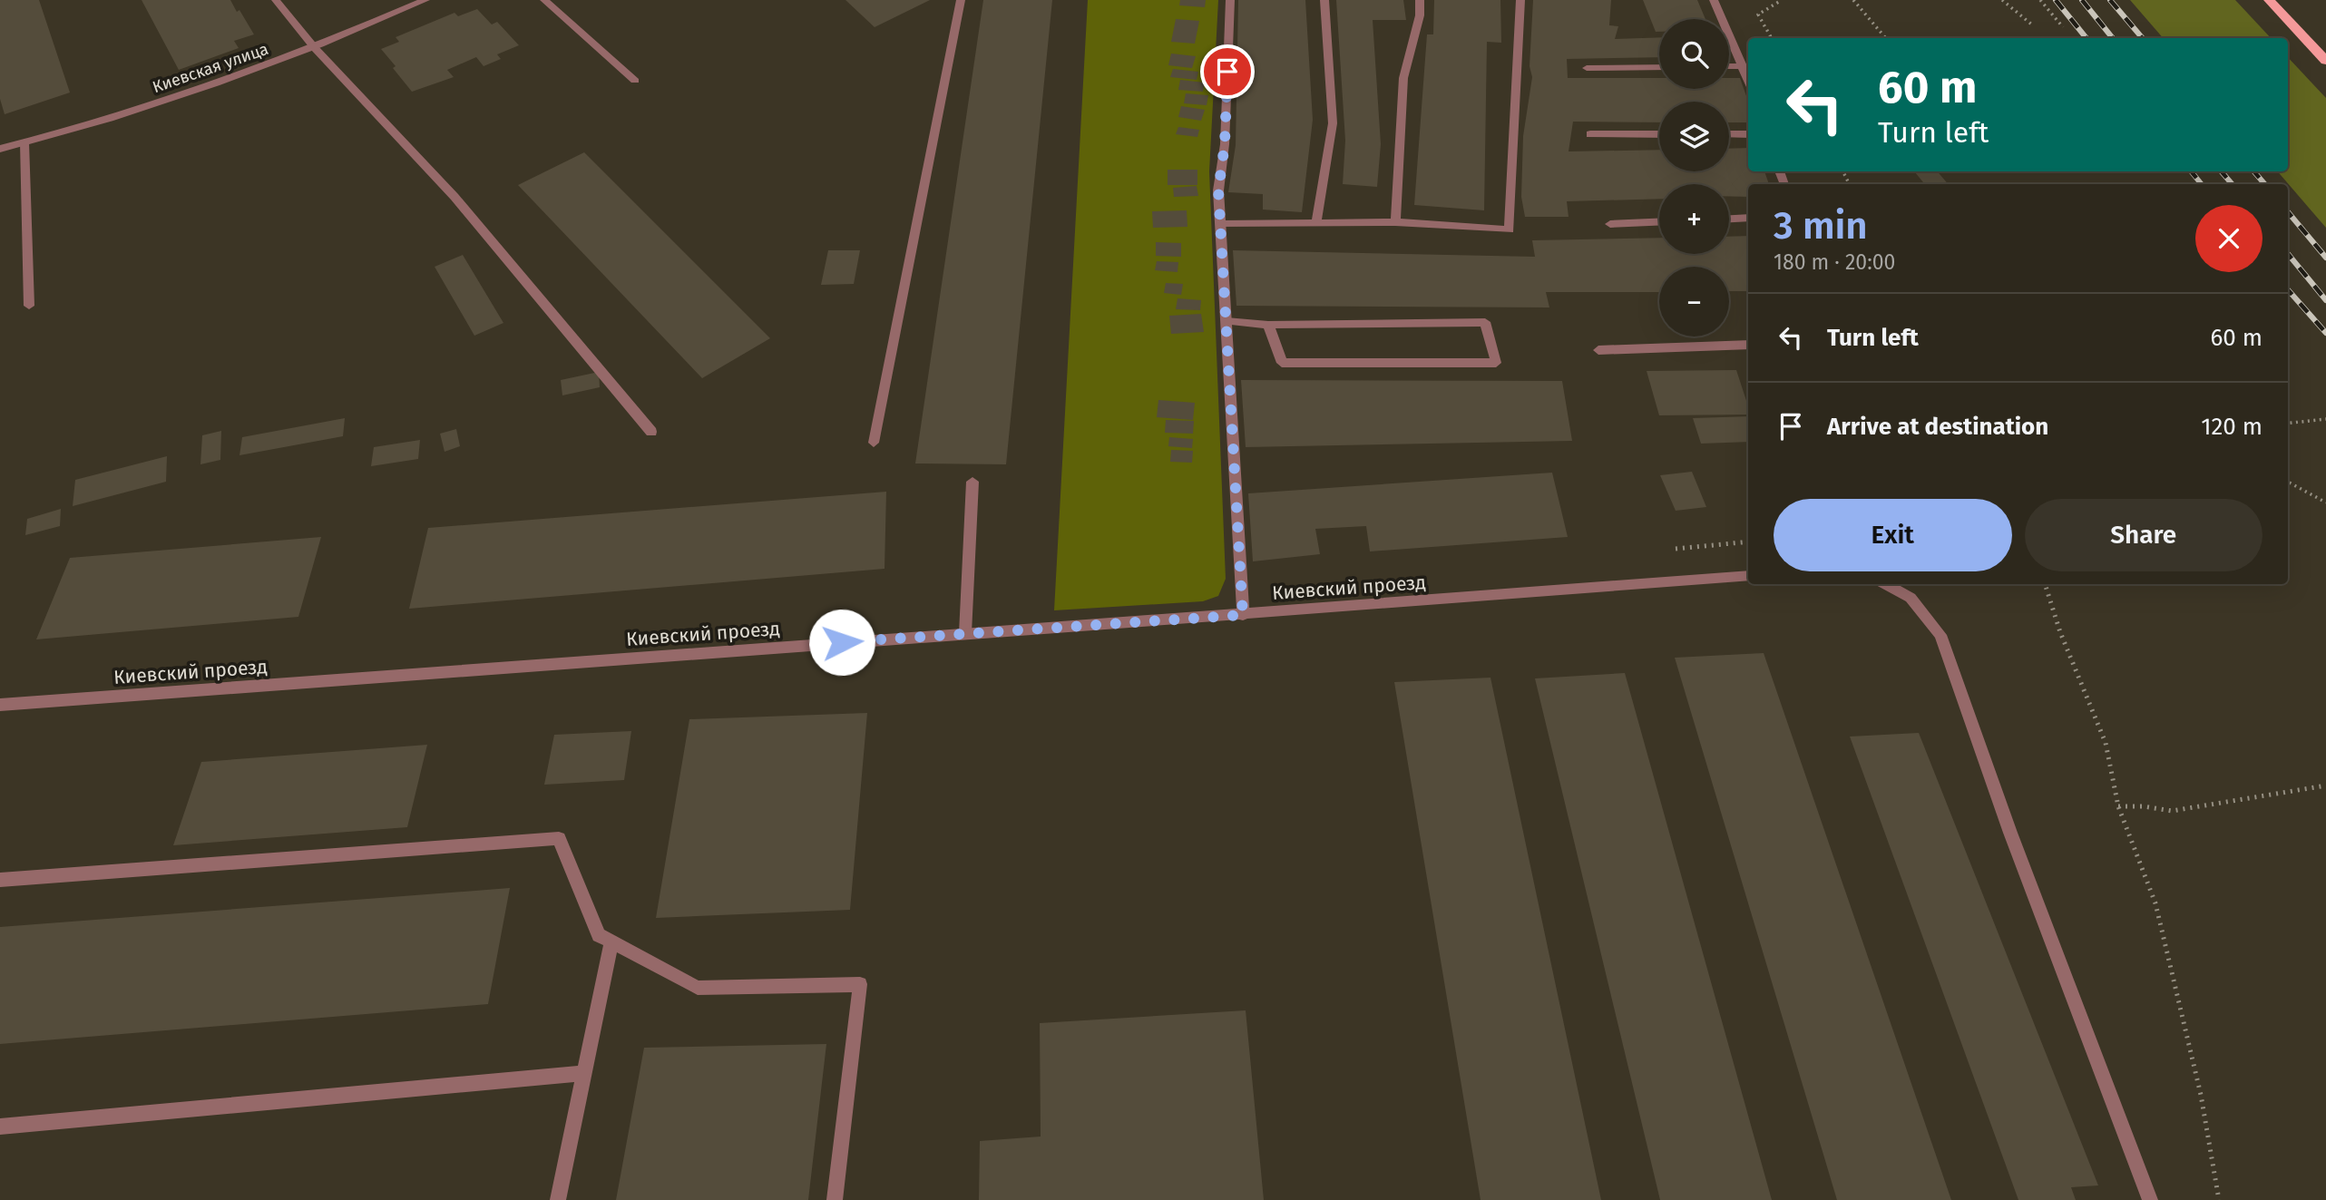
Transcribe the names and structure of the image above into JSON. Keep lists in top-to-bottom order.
{
  "streets": {
    "street": ["Киевская улица", "Киевский проезд"]
  },
  "page": {
    "map_buttons": ["+", "−"],
    "turn": ["60 m", "Turn left"],
    "heading": ["3 min", "180 m · 20:00"],
    "list": [
      {
        "name": "Turn left",
        "value": "60 m"
      },
      {
        "name": "Arrive at destination",
        "value": "120 m"
      }
    ],
    "buttons": ["Exit", "Share"]
  }
}
